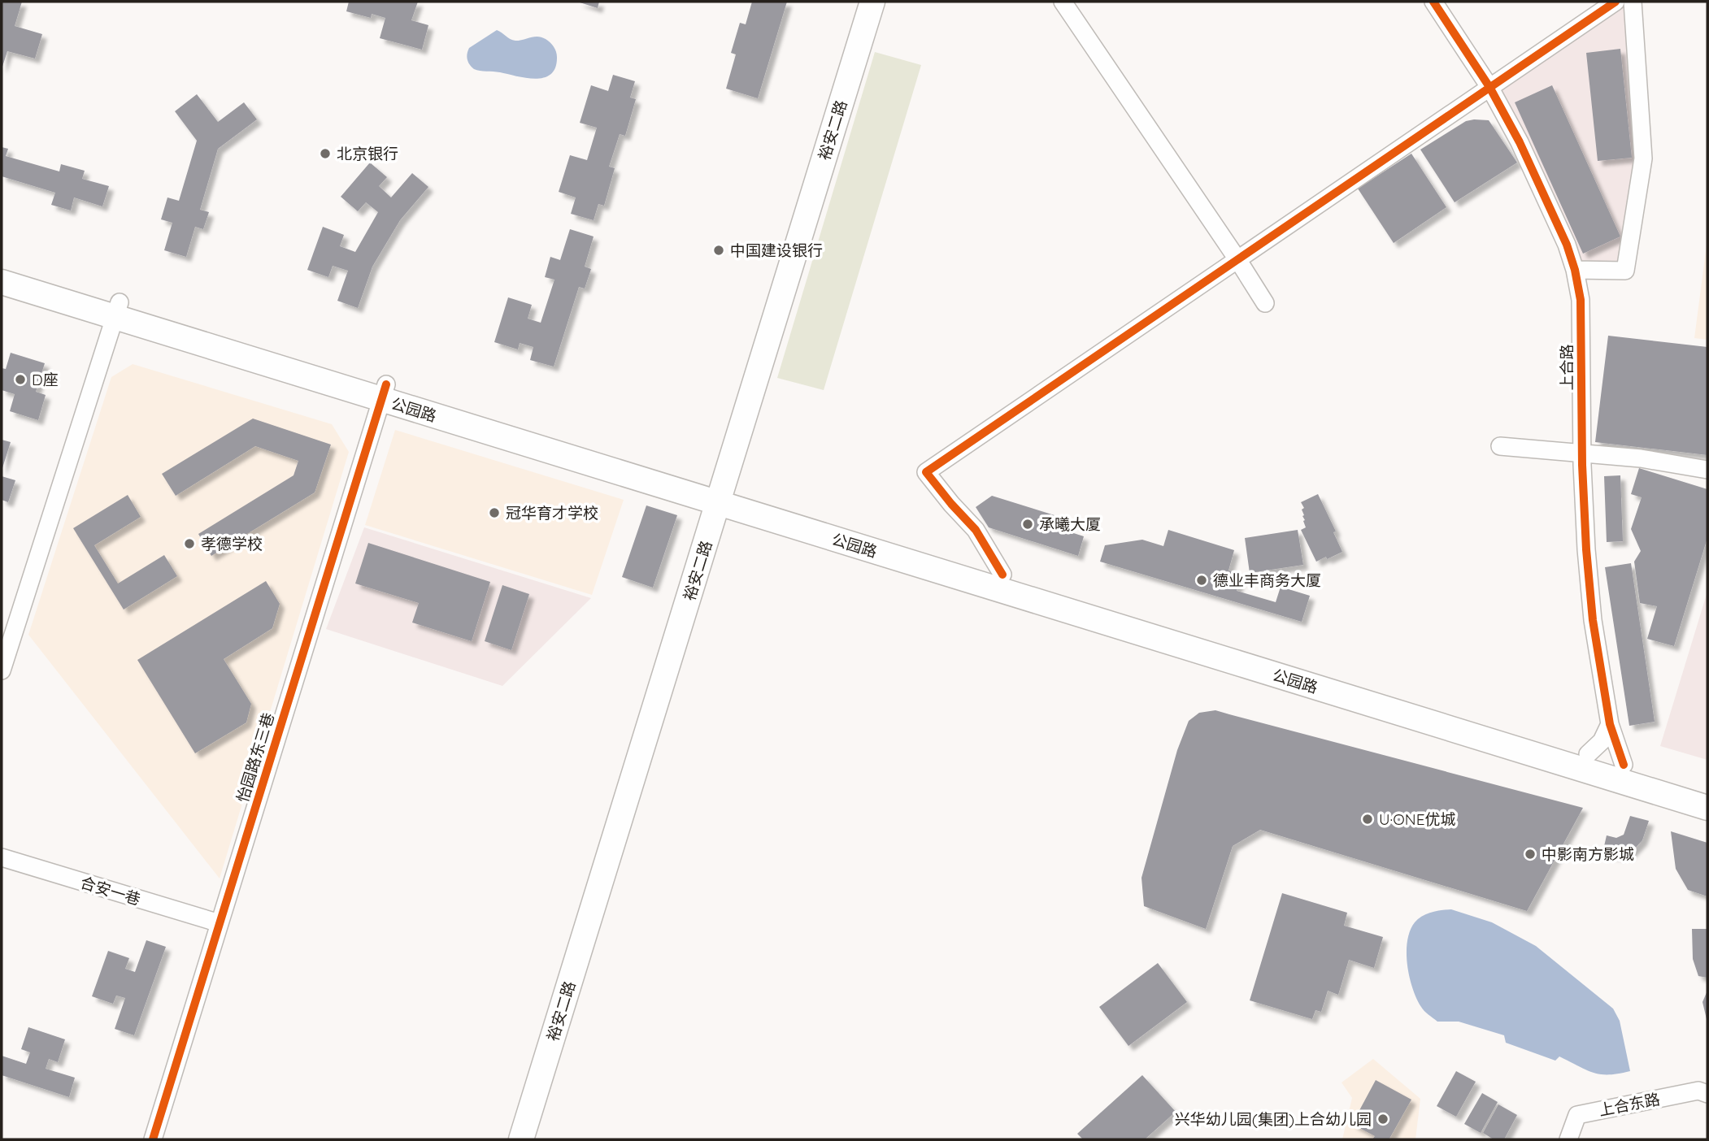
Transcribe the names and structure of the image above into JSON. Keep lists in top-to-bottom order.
{
  "streets": {
    "main road": ["裕安二路", "公园路"],
    "street": [
      "上合路",
      "怡园路东三巷",
      "合安一巷",
      "上合东路"
    ]
  },
  "crossings": [
    ["裕安二路", "公园路"],
    ["上合路", "公园路"],
    ["公园路", "怡园路东三巷"],
    ["怡园路东三巷", "合安一巷"]
  ],
  "places": [
    "北京银行",
    "中国建设银行",
    "D座",
    "冠华育才学校",
    "承曦大厦",
    "孝德学校",
    "德业丰商务大厦",
    "U·ONE优城",
    "中影南方影城",
    "兴华幼儿园(集团)上合幼儿园"
  ]
}
